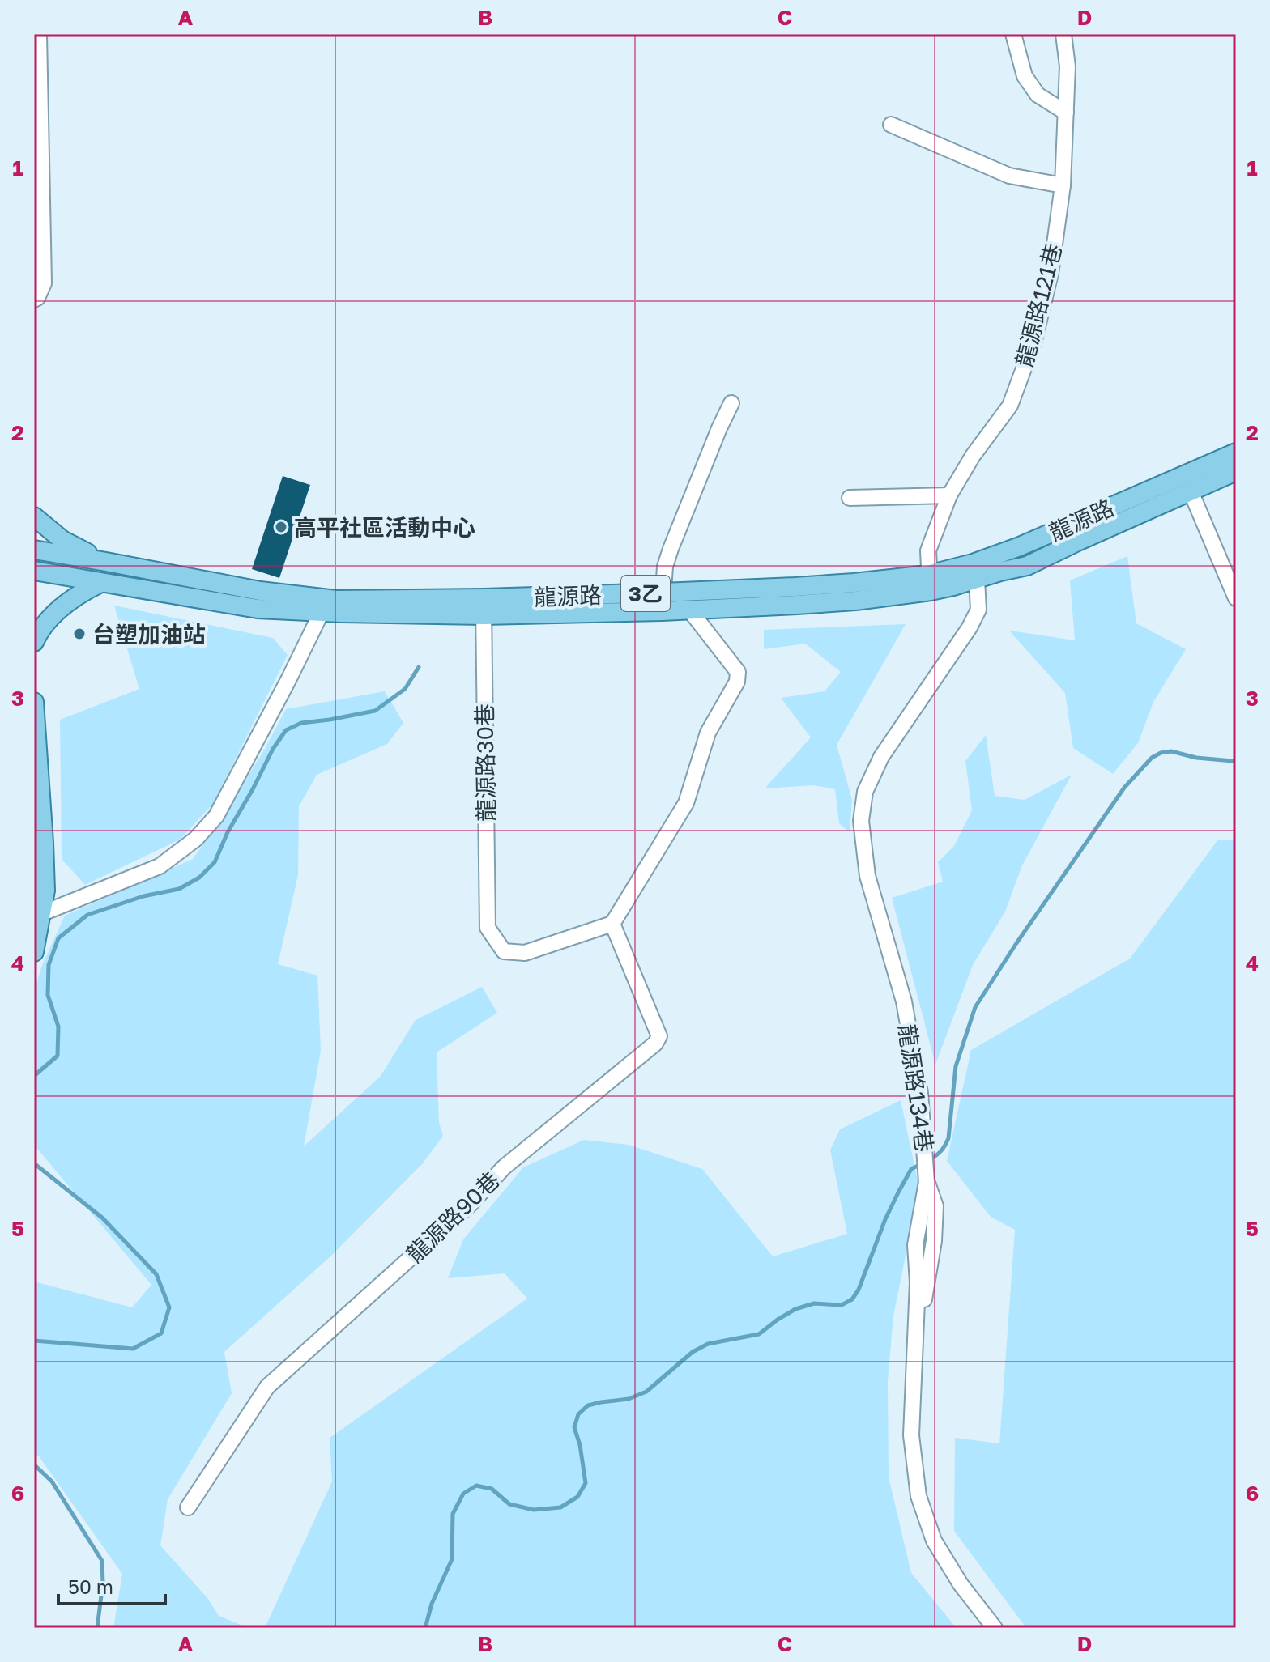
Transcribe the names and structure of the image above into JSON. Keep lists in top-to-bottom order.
{
  "streets": {
    "main road": ["龍源路", "3乙"],
    "street": [
      "龍源路121巷",
      "龍源路30巷",
      "龍源路134巷",
      "龍源路90巷"
    ]
  },
  "crossings": [
    ["龍源路121巷", "3乙"],
    ["龍源路", "3乙"],
    ["龍源路", "龍源路134巷"],
    ["3乙", "龍源路30巷"],
    ["3乙", "龍源路134巷"],
    ["龍源路30巷", "龍源路90巷"]
  ],
  "places": ["高平社區活動中心", "台塑加油站"],
  "scale_bar": "50 m",
  "grid": {
    "columns": [
      "A",
      "B",
      "C",
      "D"
    ],
    "rows": [
      "1",
      "2",
      "3",
      "4",
      "5",
      "6"
    ]
  }
}
